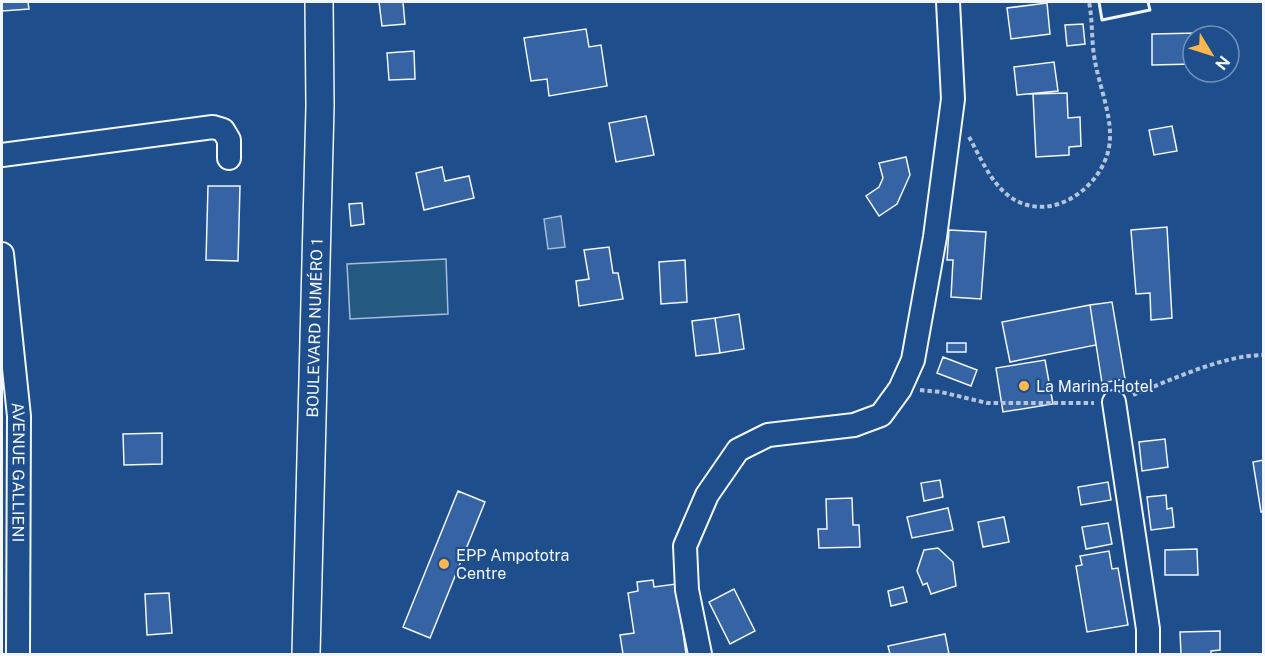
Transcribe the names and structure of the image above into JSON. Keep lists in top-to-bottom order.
{
  "streets": {
    "main road": ["BOULEVARD NUMÉRO 1"],
    "street": ["AVENUE GALLIENI"]
  },
  "places": ["La Marina Hotel", "EPP Ampototra Centre"],
  "north": "bottom right"
}
